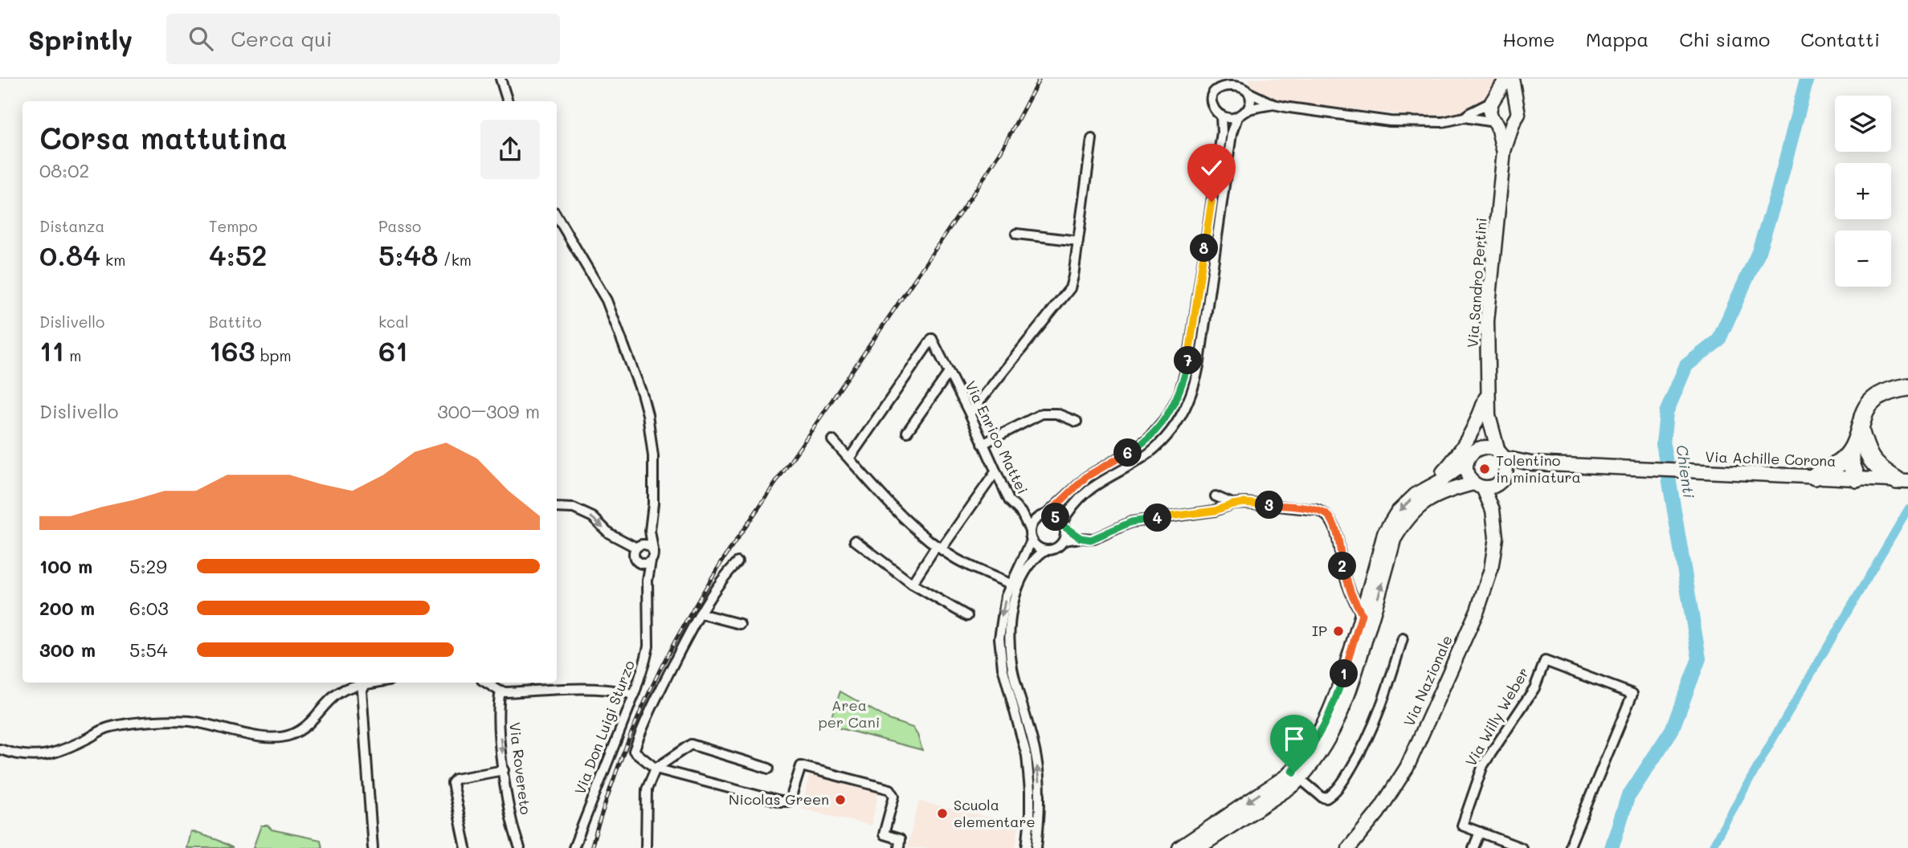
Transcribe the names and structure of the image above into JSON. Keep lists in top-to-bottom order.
{
  "streets": {
    "main road": ["Via Sandro Pertini", "Via Achille Corona", "Via Nazionale"],
    "street": [
      "Via Enrico Mattei",
      "Via Willy Weber",
      "Via Don Luigi Sturzo",
      "Via Rovereto"
    ]
  },
  "crossings": [
    ["Via Sandro Pertini", "Via Achille Corona"],
    ["Via Sandro Pertini", "Via Nazionale"],
    ["Via Achille Corona", "Via Nazionale"]
  ],
  "one_way": ["Via Rovereto"],
  "water": ["Chienti"],
  "parks": ["Area per Cani"],
  "places": [
    "Tolentino in miniatura",
    "IP",
    "Nicolas Green",
    "Scuola elementare"
  ],
  "page": {
    "header": "Sprintly",
    "search": "Cerca qui",
    "nav": [
      "Home",
      "Mappa",
      "Chi siamo",
      "Contatti"
    ],
    "map_buttons": ["+", "−"],
    "heading": ["Corsa mattutina", "08:02"],
    "stats": [
      ["Distanza", "0.84 km"],
      ["Tempo", "4:52"],
      ["Passo", "5:48 /km"],
      ["Dislivello", "11 m"],
      ["Battito", "163 bpm"],
      ["kcal", "61"]
    ],
    "pins": [
      "8",
      "7",
      "6",
      "3",
      "5",
      "4",
      "2",
      "1"
    ],
    "chart": ["Dislivello", "300–309 m"],
    "list": [
      {
        "name": "100 m",
        "note": "5:29"
      },
      {
        "name": "200 m",
        "note": "6:03"
      },
      {
        "name": "300 m",
        "note": "5:54"
      }
    ]
  }
}
